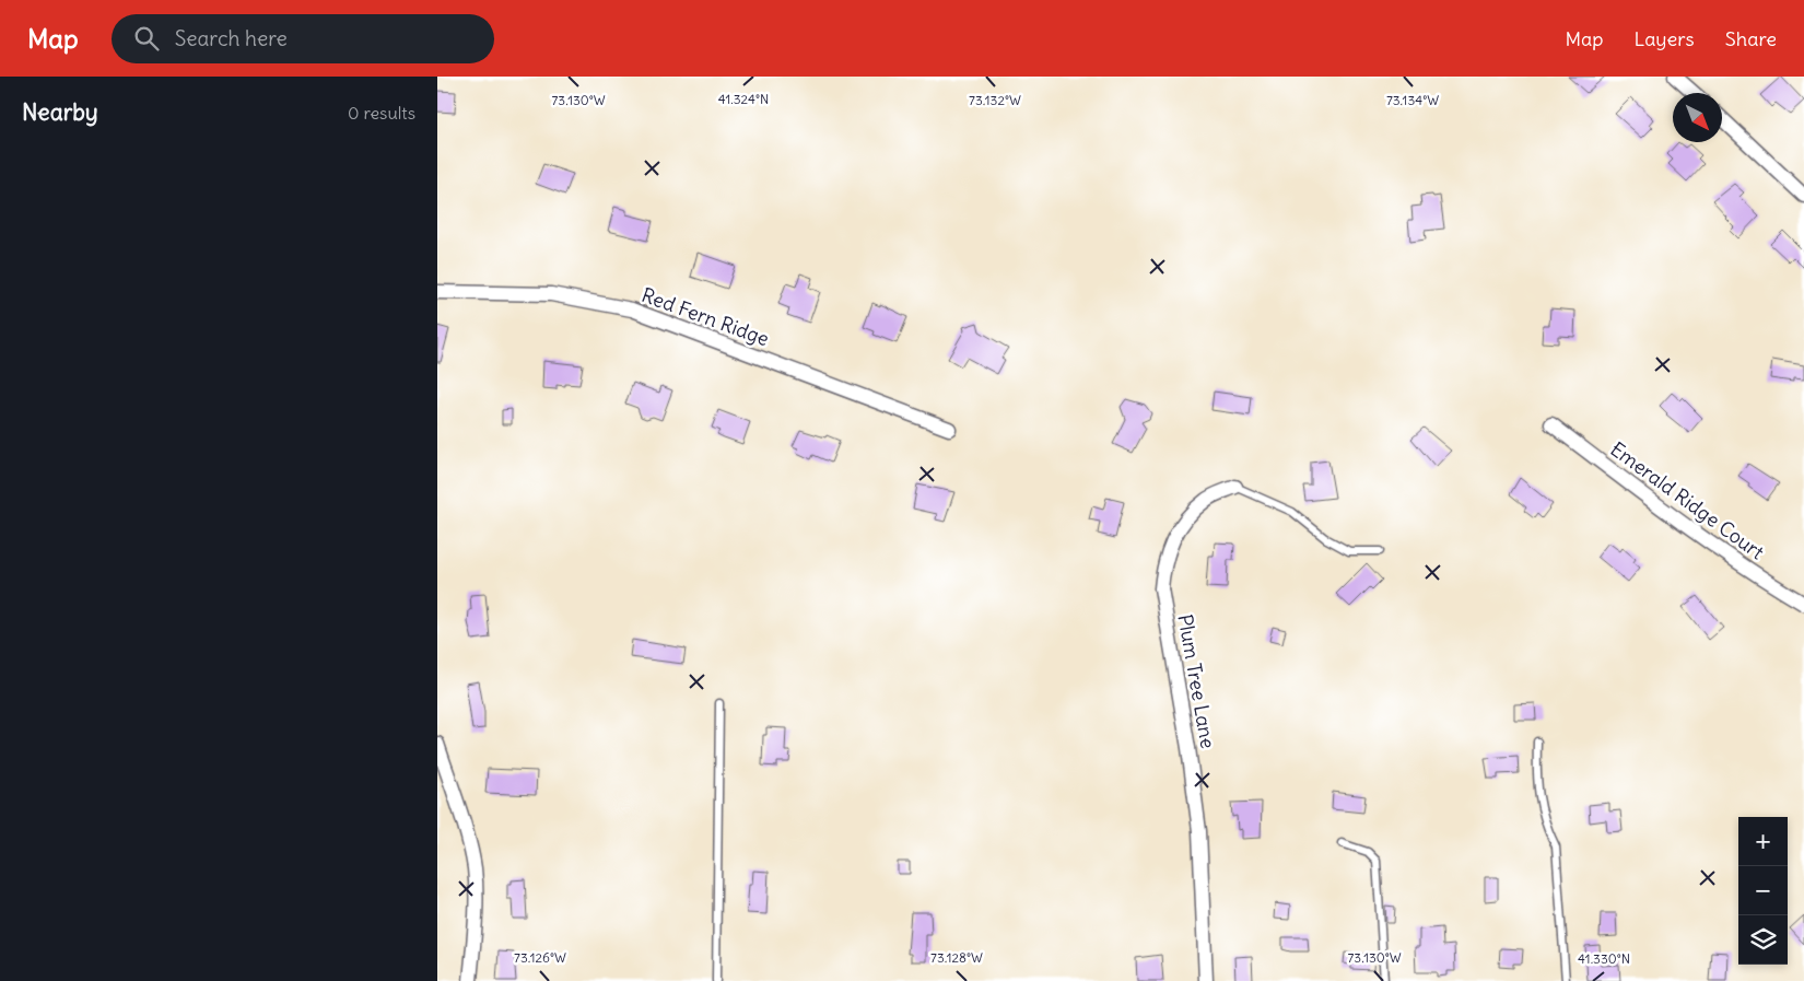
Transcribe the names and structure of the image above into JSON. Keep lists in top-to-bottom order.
{
  "streets": {
    "street": ["Red Fern Ridge", "Emerald Ridge Court", "Plum Tree Lane"]
  },
  "north": "bottom right",
  "page": {
    "header": "Map",
    "search": "Search here",
    "nav": ["Map", "Layers", "Share"],
    "heading": ["Nearby", "0 results"],
    "map_buttons": ["+", "−"]
  },
  "coordinates": [
    "41.324°N",
    "73.130°W",
    "73.132°W",
    "73.134°W",
    "73.126°W",
    "73.128°W",
    "41.330°N"
  ]
}
